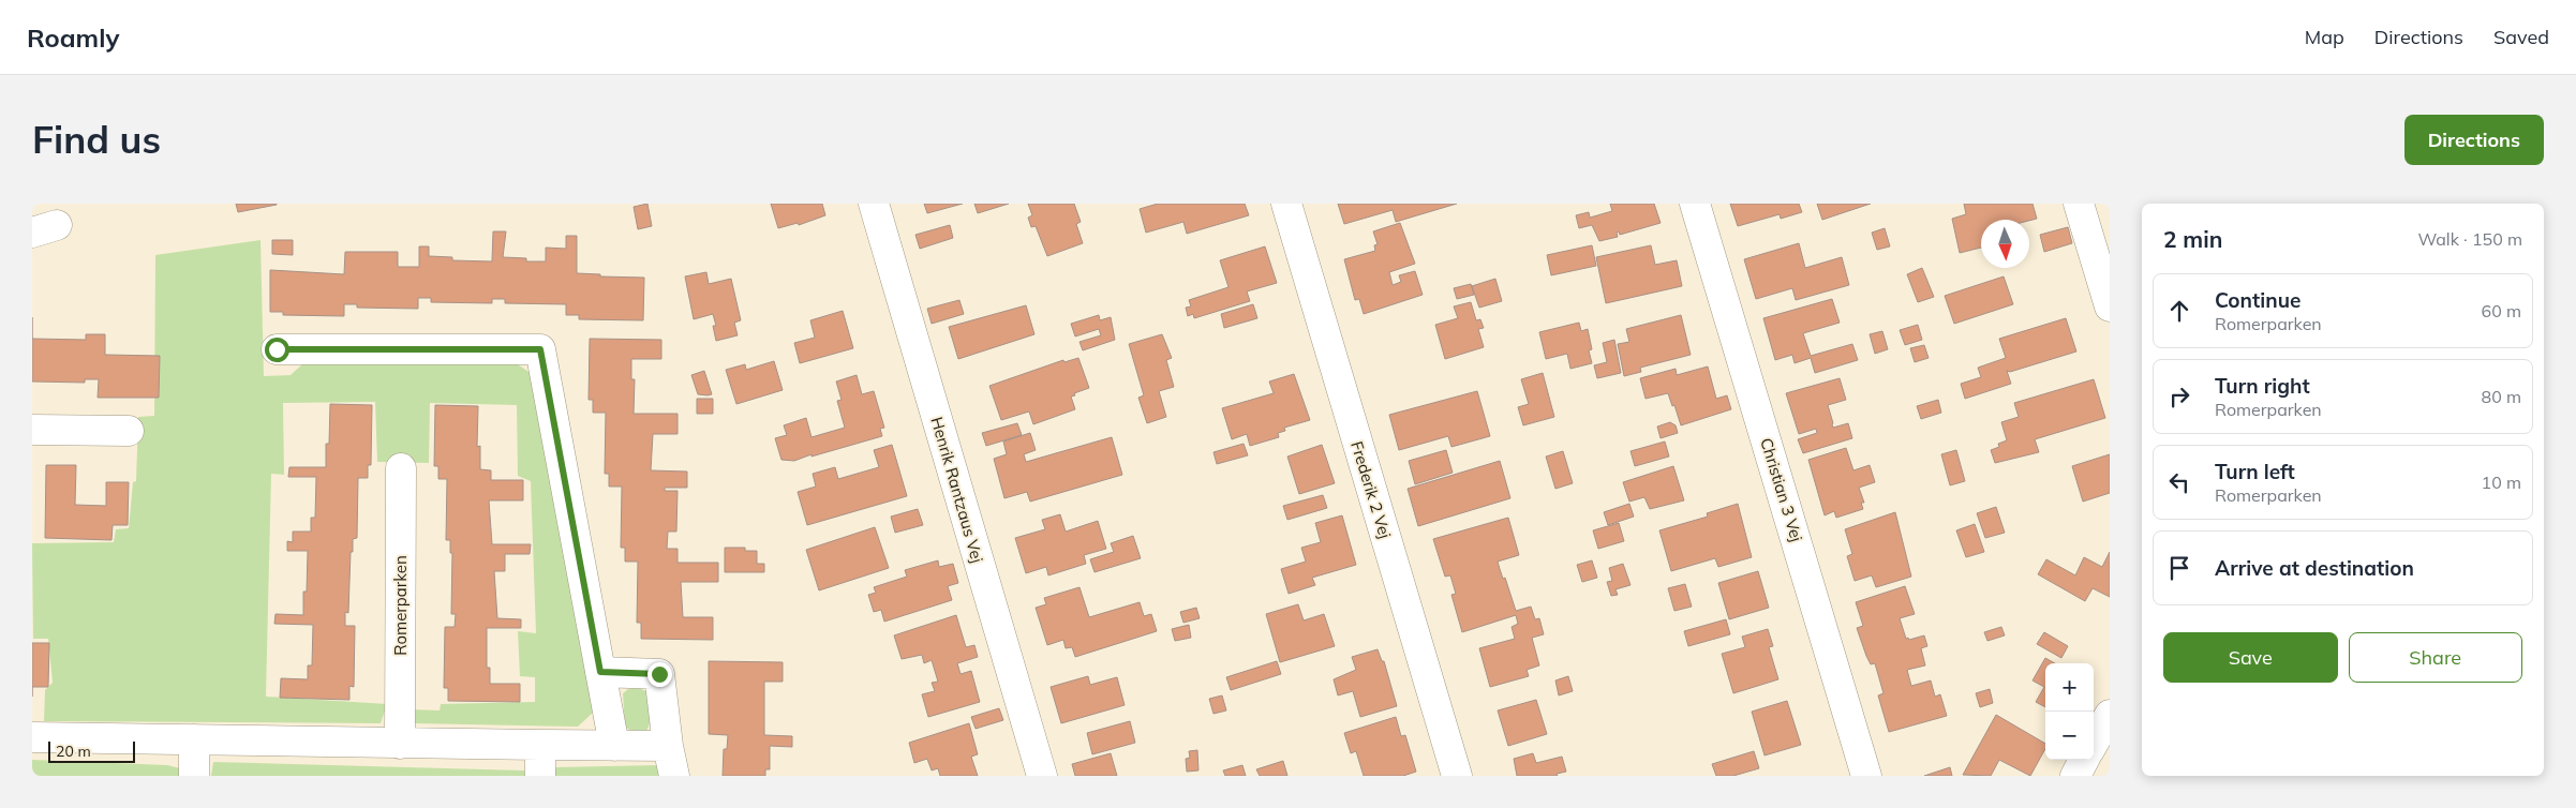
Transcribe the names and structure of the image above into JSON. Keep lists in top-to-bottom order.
{
  "streets": {
    "street": [
      "Henrik Rantzaus Vej",
      "Frederik 2 Vej",
      "Christian 3 Vej",
      "Romerparken"
    ]
  },
  "scale_bar": "20 m",
  "north": "bottom",
  "page": {
    "header": "Roamly",
    "nav": ["Map", "Directions", "Saved"],
    "buttons": [
      "Directions",
      ["Save", "Share"]
    ],
    "title": "Find us",
    "heading": ["2 min", "Walk · 150 m"],
    "list": [
      ["Continue", "Romerparken", "60 m"],
      ["Turn right", "Romerparken", "80 m"],
      ["Turn left", "Romerparken", "10 m"],
      "Arrive at destination"
    ],
    "map_buttons": ["+", "−"],
    "scale": "20 m"
  }
}
